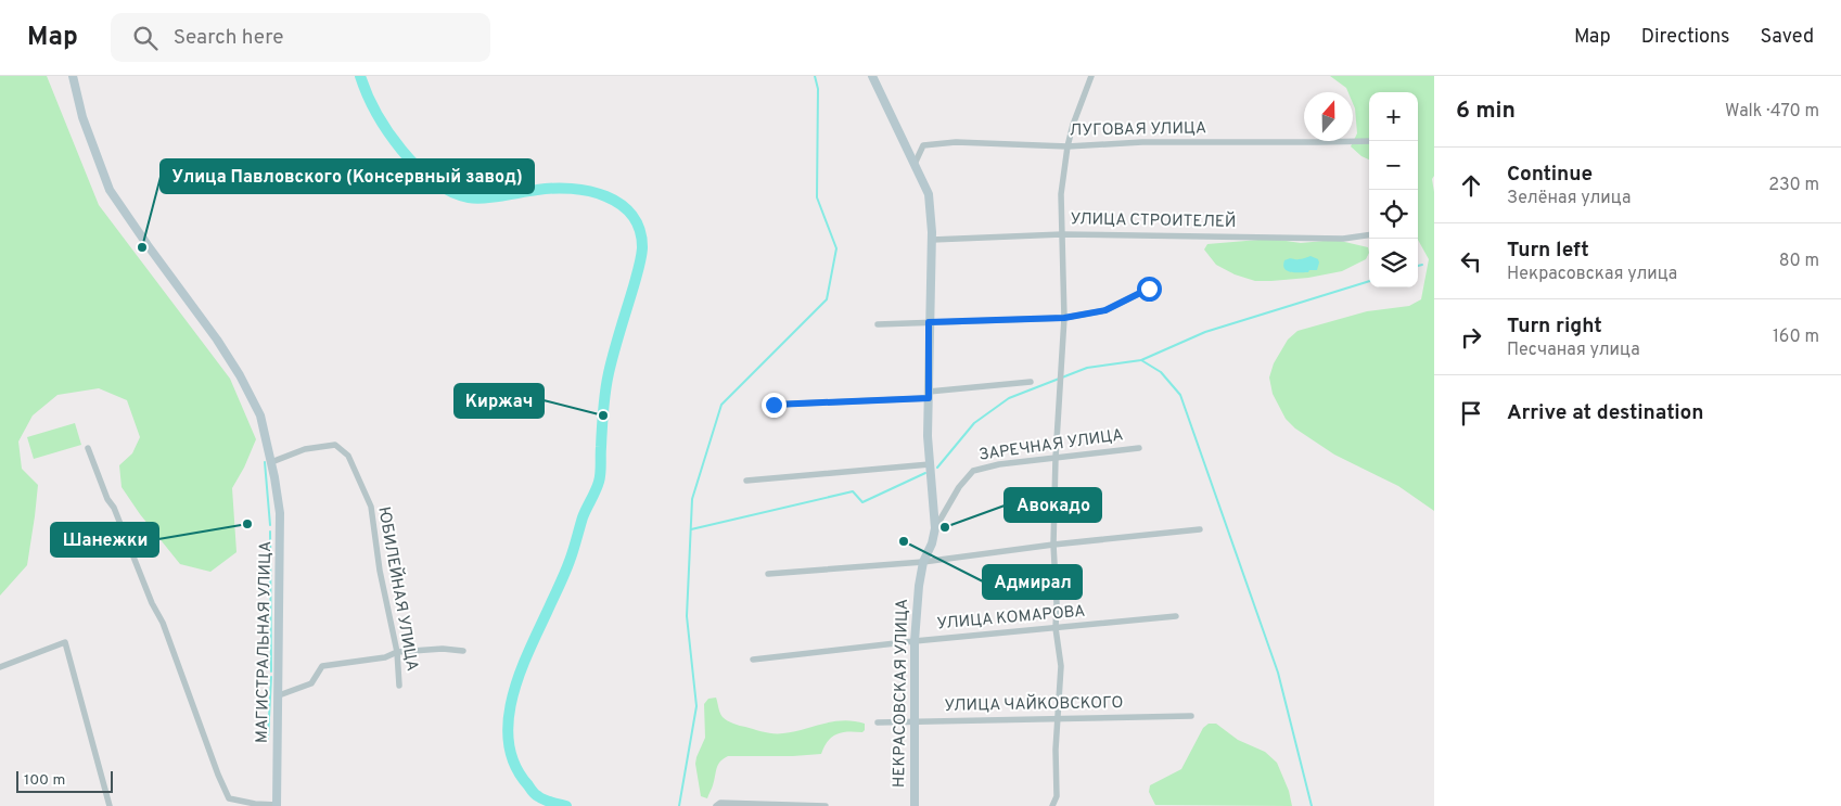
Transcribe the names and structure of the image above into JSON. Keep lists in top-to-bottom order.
{
  "streets": {
    "main road": ["МАГИСТРАЛЬНАЯ УЛИЦА", "НЕКРАСОВСКАЯ УЛИЦА"],
    "street": [
      "ЛУГОВАЯ УЛИЦА",
      "УЛИЦА СТРОИТЕЛЕЙ",
      "ЗАРЕЧНАЯ УЛИЦА",
      "ЮБИЛЕЙНАЯ УЛИЦА",
      "УЛИЦА КОМАРОВА",
      "УЛИЦА ЧАЙКОВСКОГО"
    ]
  },
  "crossings": [
    ["ЛУГОВАЯ УЛИЦА", "НЕКРАСОВСКАЯ УЛИЦА"],
    ["УЛИЦА СТРОИТЕЛЕЙ", "НЕКРАСОВСКАЯ УЛИЦА"],
    ["ЗАРЕЧНАЯ УЛИЦА", "НЕКРАСОВСКАЯ УЛИЦА"],
    ["ЮБИЛЕЙНАЯ УЛИЦА", "МАГИСТРАЛЬНАЯ УЛИЦА"],
    ["УЛИЦА КОМАРОВА", "НЕКРАСОВСКАЯ УЛИЦА"],
    ["НЕКРАСОВСКАЯ УЛИЦА", "УЛИЦА ЧАЙКОВСКОГО"]
  ],
  "places": [
    "Улица Павловского (Консервный завод)",
    "Киржач",
    "Шанежки",
    "Авокадо",
    "Адмирал"
  ],
  "scale_bar": "100 m",
  "north": "top",
  "page": {
    "header": "Map",
    "search": "Search here",
    "nav": ["Map", "Directions", "Saved"],
    "heading": ["6 min", "Walk · 470 m"],
    "map_buttons": ["+", "−"],
    "list": [
      ["Continue", "Зелёная улица", "230 m"],
      ["Turn left", "Некрасовская улица", "80 m"],
      ["Turn right", "Песчаная улица", "160 m"],
      "Arrive at destination"
    ],
    "scale": "100 m"
  }
}
